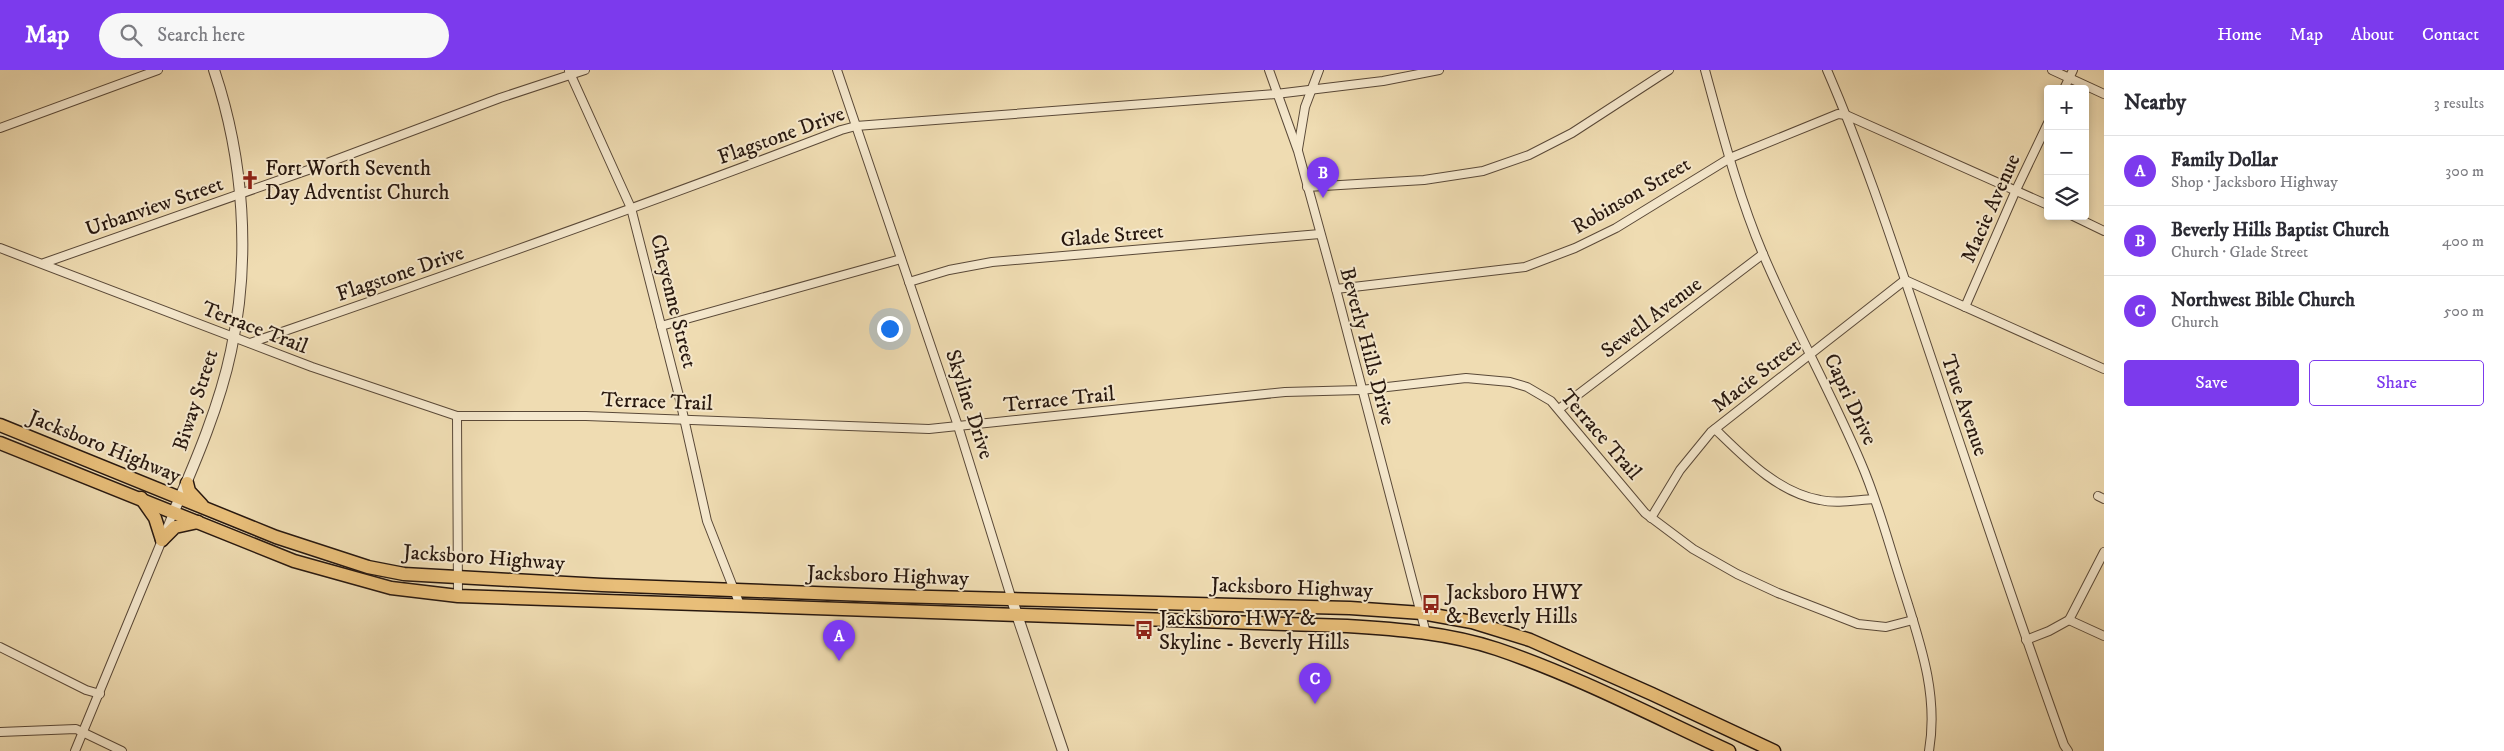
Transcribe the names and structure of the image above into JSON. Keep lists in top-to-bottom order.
{
  "streets": {
    "main road": ["Jacksboro Highway"],
    "street": [
      "Flagstone Drive",
      "Robinson Street",
      "Urbanview Street",
      "Macie Avenue",
      "Glade Street",
      "Cheyenne Street",
      "Sewell Avenue",
      "Terrace Trail",
      "Beverly Hills Drive",
      "Macie Street",
      "Capri Drive",
      "Biway Street",
      "Skyline Drive",
      "True Avenue"
    ]
  },
  "crossings": [
    ["Flagstone Drive", "Cheyenne Street"],
    ["Flagstone Drive", "Terrace Trail"],
    ["Flagstone Drive", "Beverly Hills Drive"],
    ["Flagstone Drive", "Skyline Drive"],
    ["Robinson Street", "Beverly Hills Drive"],
    ["Robinson Street", "Capri Drive"],
    ["Robinson Street", "True Avenue"],
    ["Urbanview Street", "Cheyenne Street"],
    ["Urbanview Street", "Terrace Trail"],
    ["Urbanview Street", "Biway Street"],
    ["Glade Street", "Beverly Hills Drive"],
    ["Glade Street", "Skyline Drive"],
    ["Cheyenne Street", "Terrace Trail"],
    ["Cheyenne Street", "Jacksboro Highway"],
    ["Sewell Avenue", "Terrace Trail"],
    ["Sewell Avenue", "Capri Drive"],
    ["Terrace Trail", "Beverly Hills Drive"],
    ["Terrace Trail", "Macie Street"],
    ["Terrace Trail", "Capri Drive"],
    ["Terrace Trail", "Biway Street"],
    ["Terrace Trail", "Skyline Drive"],
    ["Beverly Hills Drive", "Jacksboro Highway"],
    ["Macie Street", "Capri Drive"],
    ["Macie Street", "True Avenue"],
    ["Biway Street", "Jacksboro Highway"],
    ["Skyline Drive", "Jacksboro Highway"]
  ],
  "places": {
    "church": ["Fort Worth Seventh Day Adventist Church"],
    "bus stop": ["Jacksboro HWY & Beverly Hills", "Jacksboro HWY & Skyline - Beverly Hills"]
  },
  "page": {
    "header": "Map",
    "search": "Search here",
    "nav": [
      "Home",
      "Map",
      "About",
      "Contact"
    ],
    "heading": ["Nearby", "3 results"],
    "map_buttons": ["+", "−"],
    "list": [
      {
        "mark": "A",
        "name": "Family Dollar",
        "note": "Shop · Jacksboro Highway",
        "value": "300 m"
      },
      {
        "mark": "B",
        "name": "Beverly Hills Baptist Church",
        "note": "Church · Glade Street",
        "value": "400 m"
      },
      {
        "mark": "C",
        "name": "Northwest Bible Church",
        "note": "Church",
        "value": "500 m"
      }
    ],
    "pins": ["B", "A", "C"],
    "buttons": ["Save", "Share"]
  }
}
